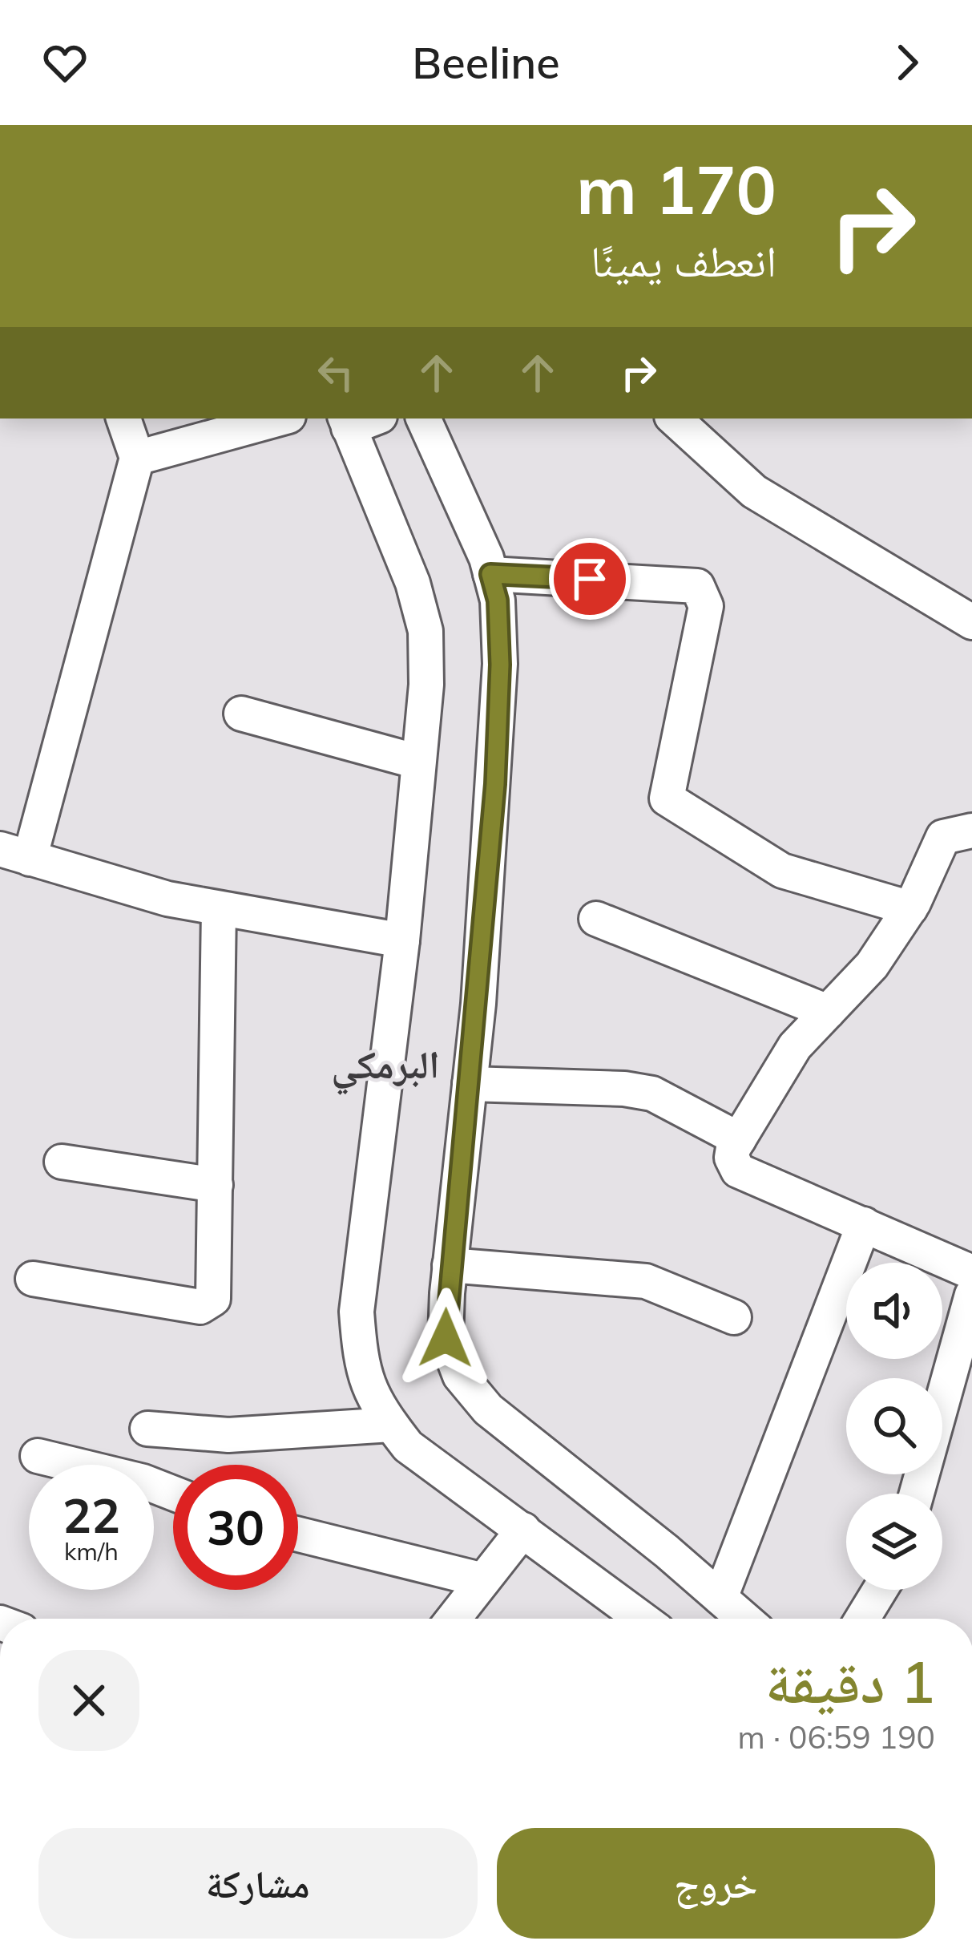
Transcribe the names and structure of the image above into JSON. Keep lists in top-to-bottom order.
{
  "districts": ["البرمكي"],
  "page": {
    "header": "Beeline",
    "turn": ["170 m", "انعطف يمينًا"],
    "speed": "22 km/h",
    "limit": "30",
    "heading": ["1 دقيقة", "190 m · 06:59"],
    "buttons": ["خروج", "مشاركة"]
  }
}
